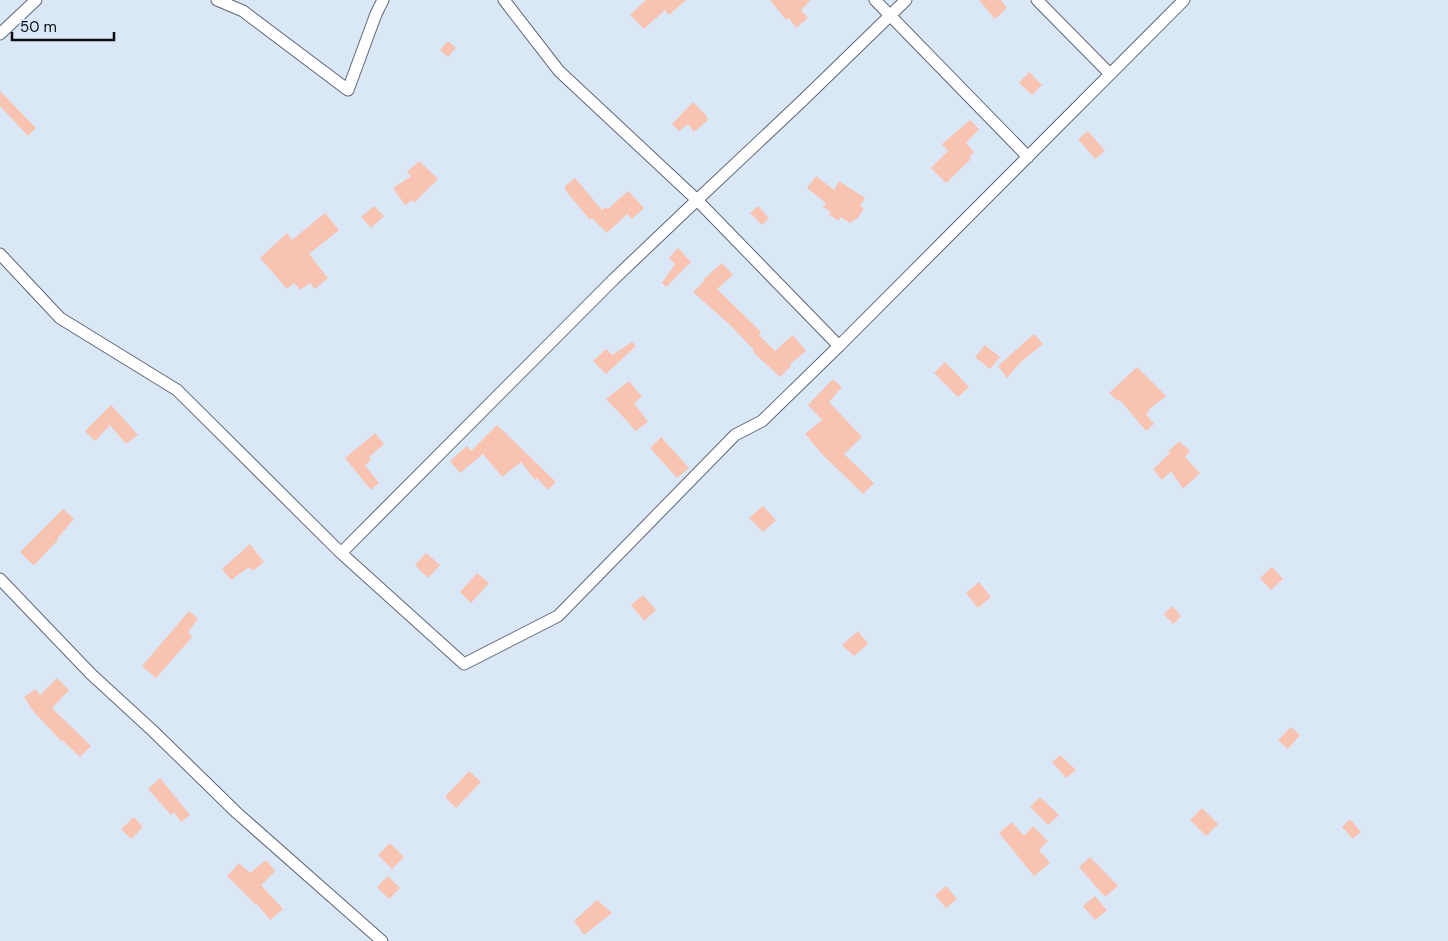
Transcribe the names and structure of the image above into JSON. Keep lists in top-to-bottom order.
{
  "scale_bar": "50 m"
}
